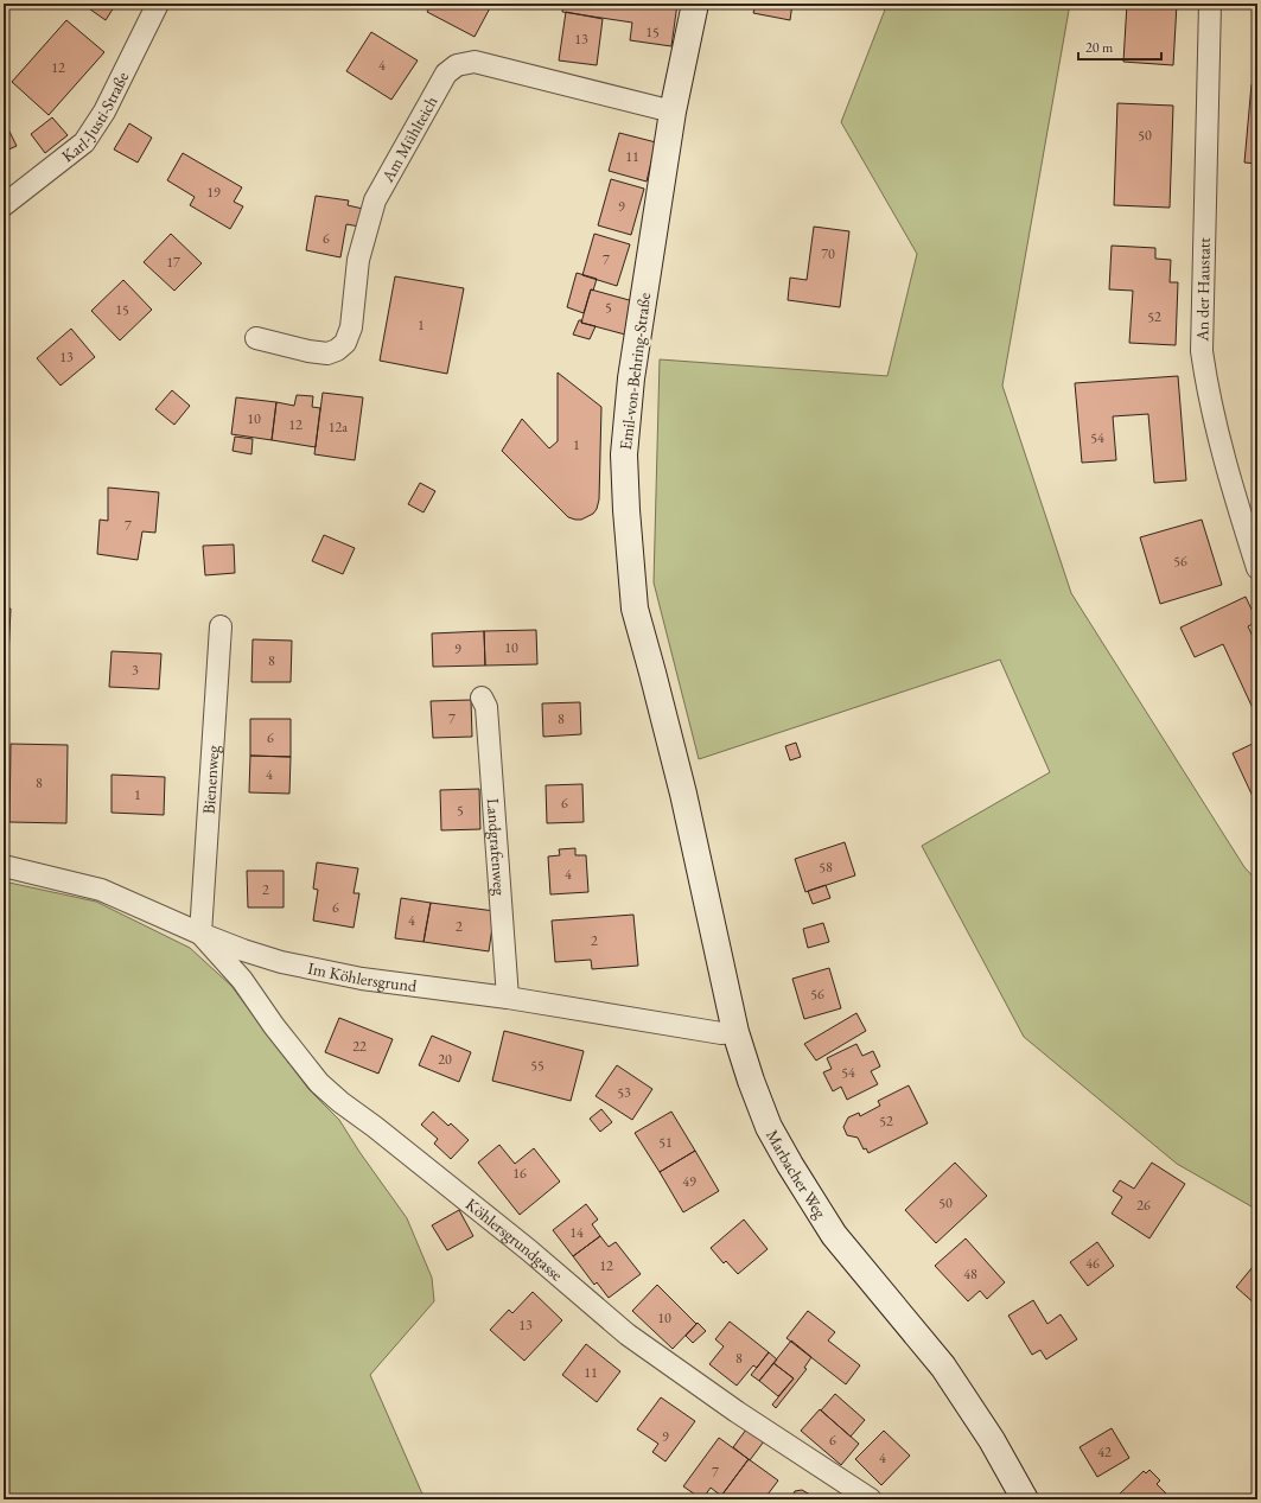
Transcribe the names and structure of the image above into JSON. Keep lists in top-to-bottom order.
{
  "streets": {
    "main road": ["Emil-von-Behring-Straße", "Marbacher Weg"],
    "street": [
      "Karl-Justi-Straße",
      "Am Mühlteich",
      "An der Haustatt",
      "Bienenweg",
      "Landgrafenweg",
      "Im Köhlersgrund",
      "Köhlersgrundgasse"
    ]
  },
  "crossings": [
    ["Am Mühlteich", "Emil-von-Behring-Straße"],
    ["Emil-von-Behring-Straße", "Marbacher Weg"],
    ["Bienenweg", "Im Köhlersgrund"],
    ["Bienenweg", "Köhlersgrundgasse"],
    ["Landgrafenweg", "Im Köhlersgrund"],
    ["Im Köhlersgrund", "Marbacher Weg"],
    ["Im Köhlersgrund", "Köhlersgrundgasse"]
  ],
  "house_numbers": [
    "15",
    "13",
    "4",
    "12",
    "50",
    "11",
    "19",
    "9",
    "6",
    "70",
    "7",
    "17",
    "5",
    "15",
    "52",
    "1",
    "13",
    "10",
    "12",
    "12a",
    "54",
    "1",
    "7",
    "56",
    "10",
    "9",
    "8",
    "3",
    "7",
    "8",
    "6",
    "4",
    "8",
    "1",
    "6",
    "5",
    "58",
    "4",
    "2",
    "6",
    "4",
    "2",
    "2",
    "56",
    "22",
    "20",
    "55",
    "54",
    "53",
    "52",
    "51",
    "16",
    "49",
    "50",
    "26",
    "14",
    "46",
    "12",
    "48",
    "10",
    "13",
    "8",
    "11",
    "9",
    "6",
    "42",
    "4",
    "7"
  ],
  "scale_bar": "20 m"
}
